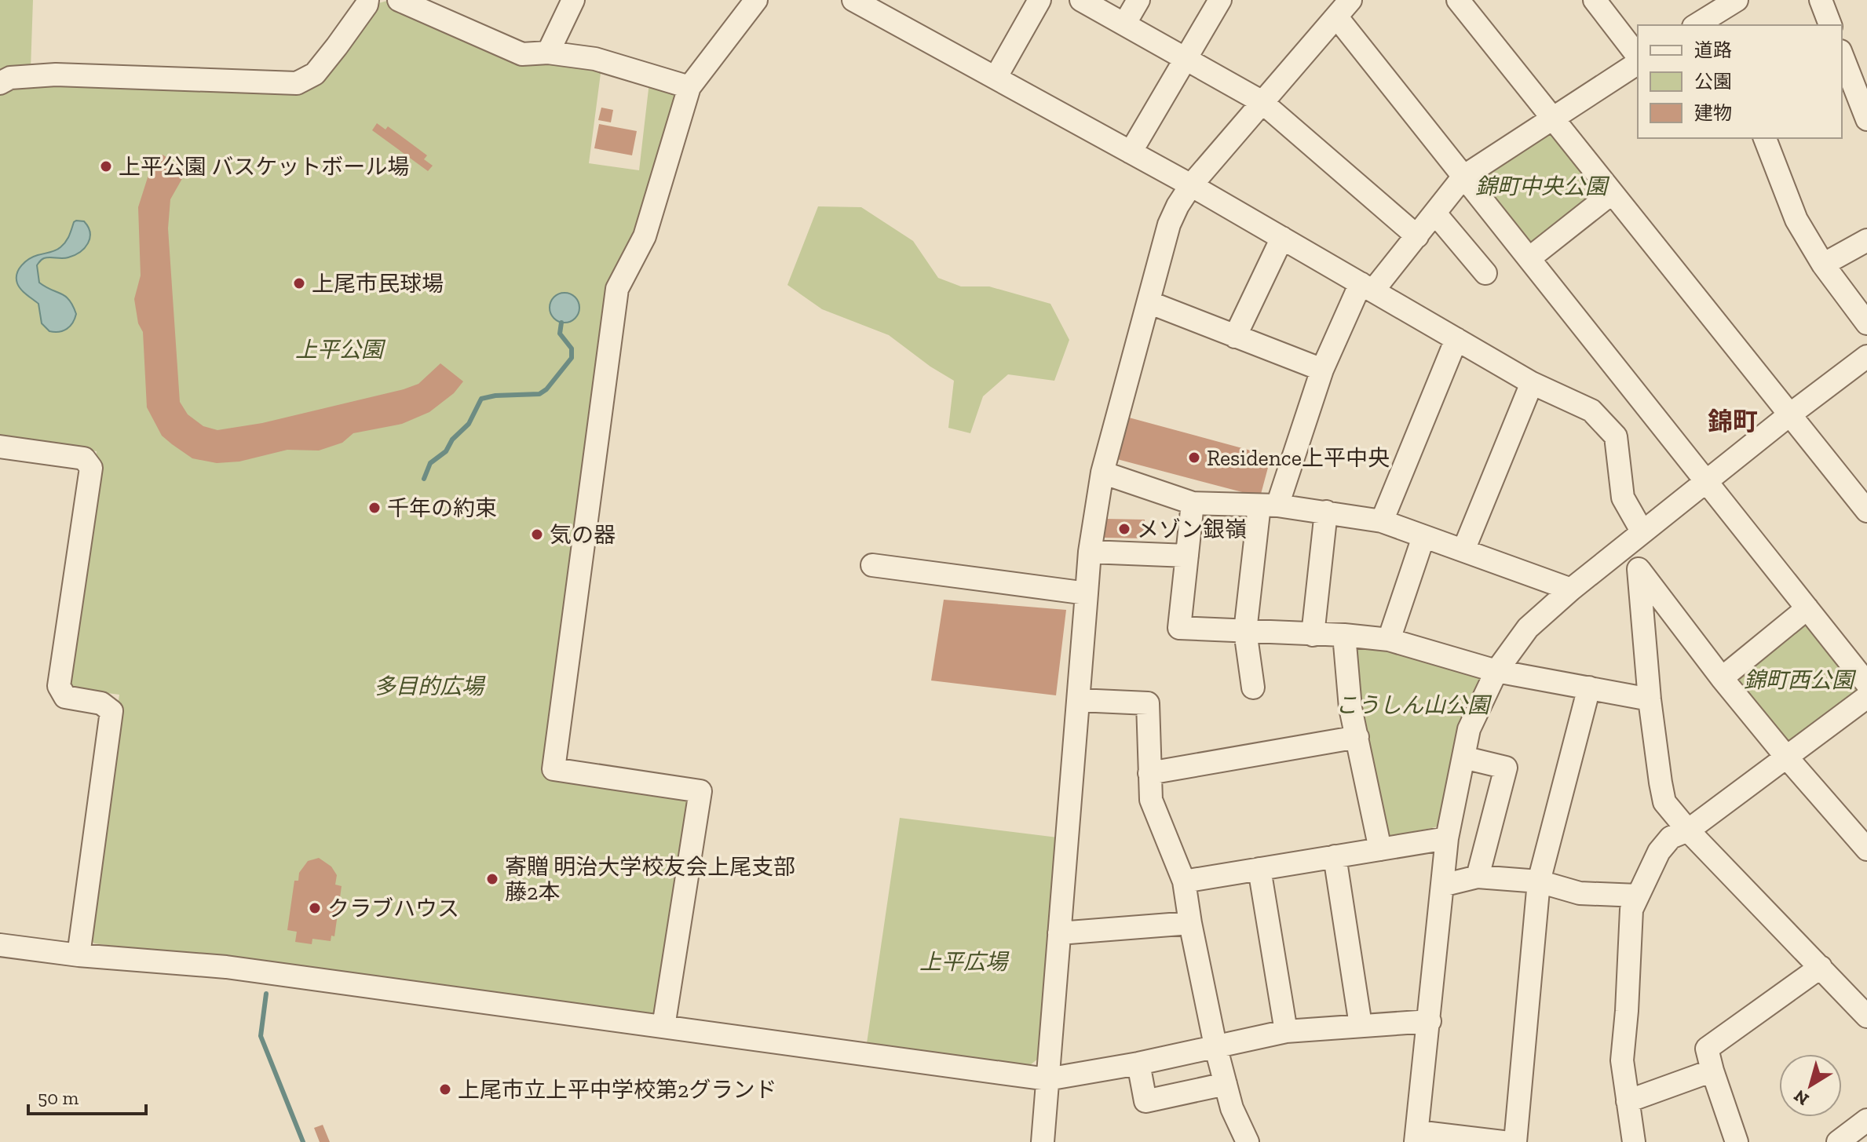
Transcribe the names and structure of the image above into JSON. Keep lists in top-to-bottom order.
{
  "districts": ["錦町"],
  "parks": [
    "錦町中央公園",
    "上平公園",
    "錦町西公園",
    "多目的広場",
    "こうしん山公園",
    "上平広場"
  ],
  "places": [
    "上平公園 バスケットボール場",
    "上尾市民球場",
    "Residence上平中央",
    "千年の約束",
    "メゾン銀嶺",
    "気の器",
    "寄贈 明治大学校友会上尾支部 藤2本",
    "クラブハウス",
    "上尾市立上平中学校第2グランド"
  ],
  "legend": ["道路", "公園", "建物"],
  "scale_bar": "50 m",
  "north": "bottom left"
}
